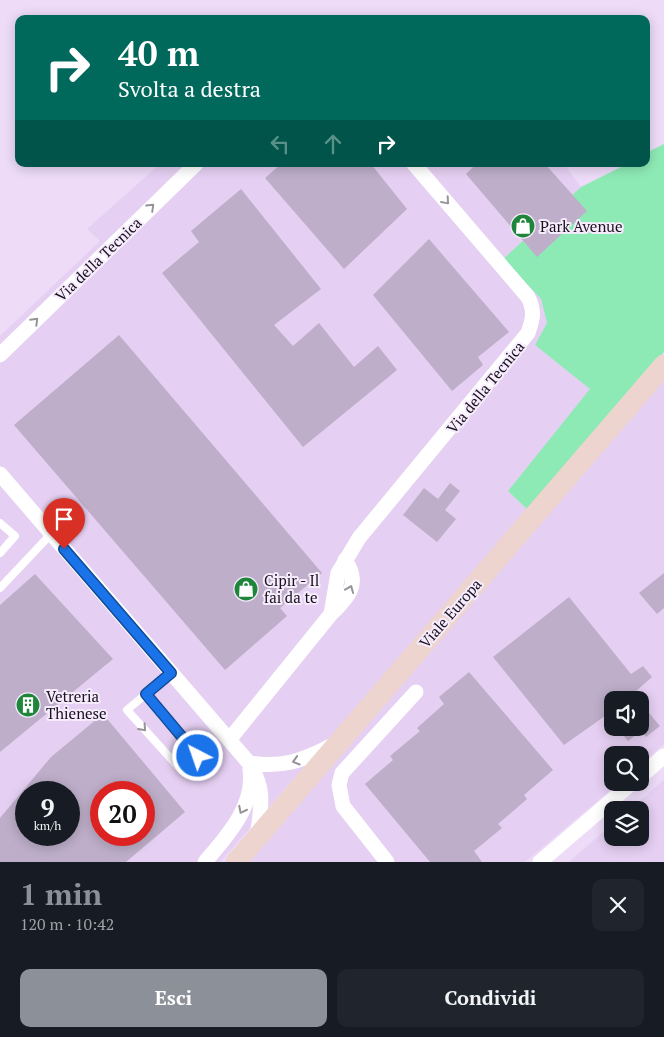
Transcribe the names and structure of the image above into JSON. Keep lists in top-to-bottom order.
{
  "streets": {
    "main road": ["Viale Europa"],
    "street": ["Via della Tecnica"]
  },
  "places": {
    "shop": ["Park Avenue", "Cipir - Il fai da te"],
    "building": ["Vetreria Thienese"]
  },
  "page": {
    "turn": ["40 m", "Svolta a destra"],
    "speed": "9 km/h",
    "limit": "20",
    "heading": ["1 min", "120 m · 10:42"],
    "buttons": ["Esci", "Condividi"]
  }
}
